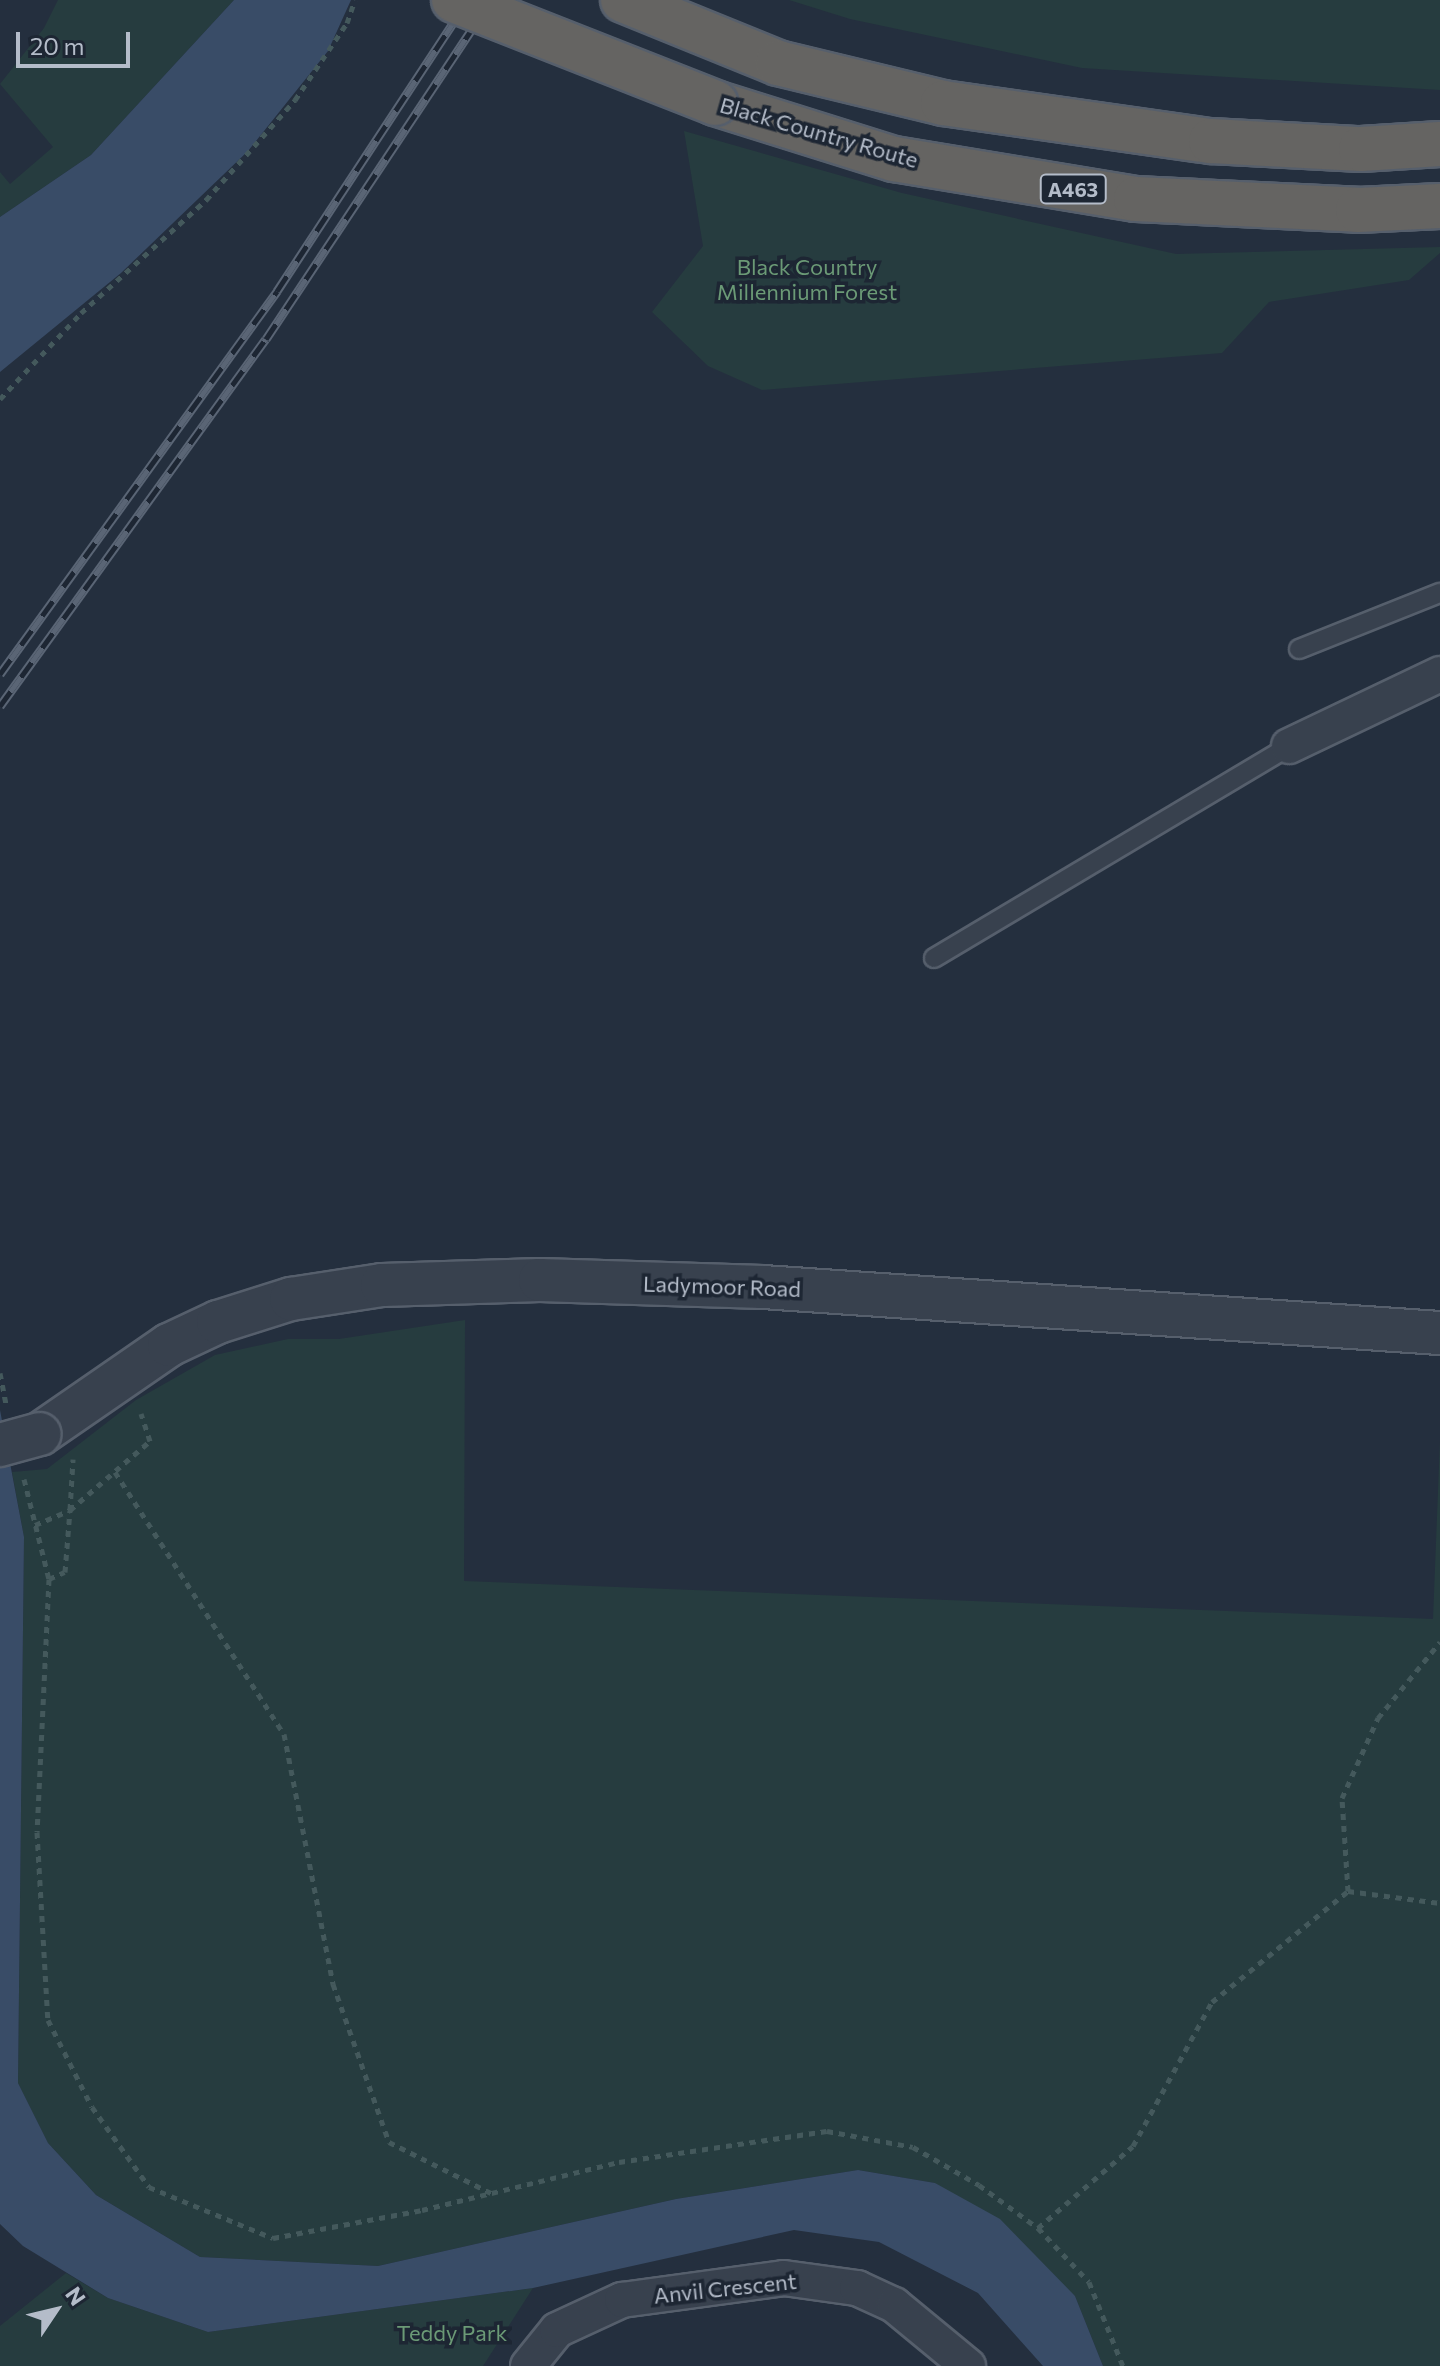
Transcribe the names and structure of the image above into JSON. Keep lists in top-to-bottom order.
{
  "streets": {
    "highway": ["Black Country Route", "A463"],
    "street": ["Ladymoor Road", "Anvil Crescent"]
  },
  "parks": ["Black Country Millennium Forest", "Teddy Park"],
  "scale_bar": "20 m",
  "north": "top right"
}
